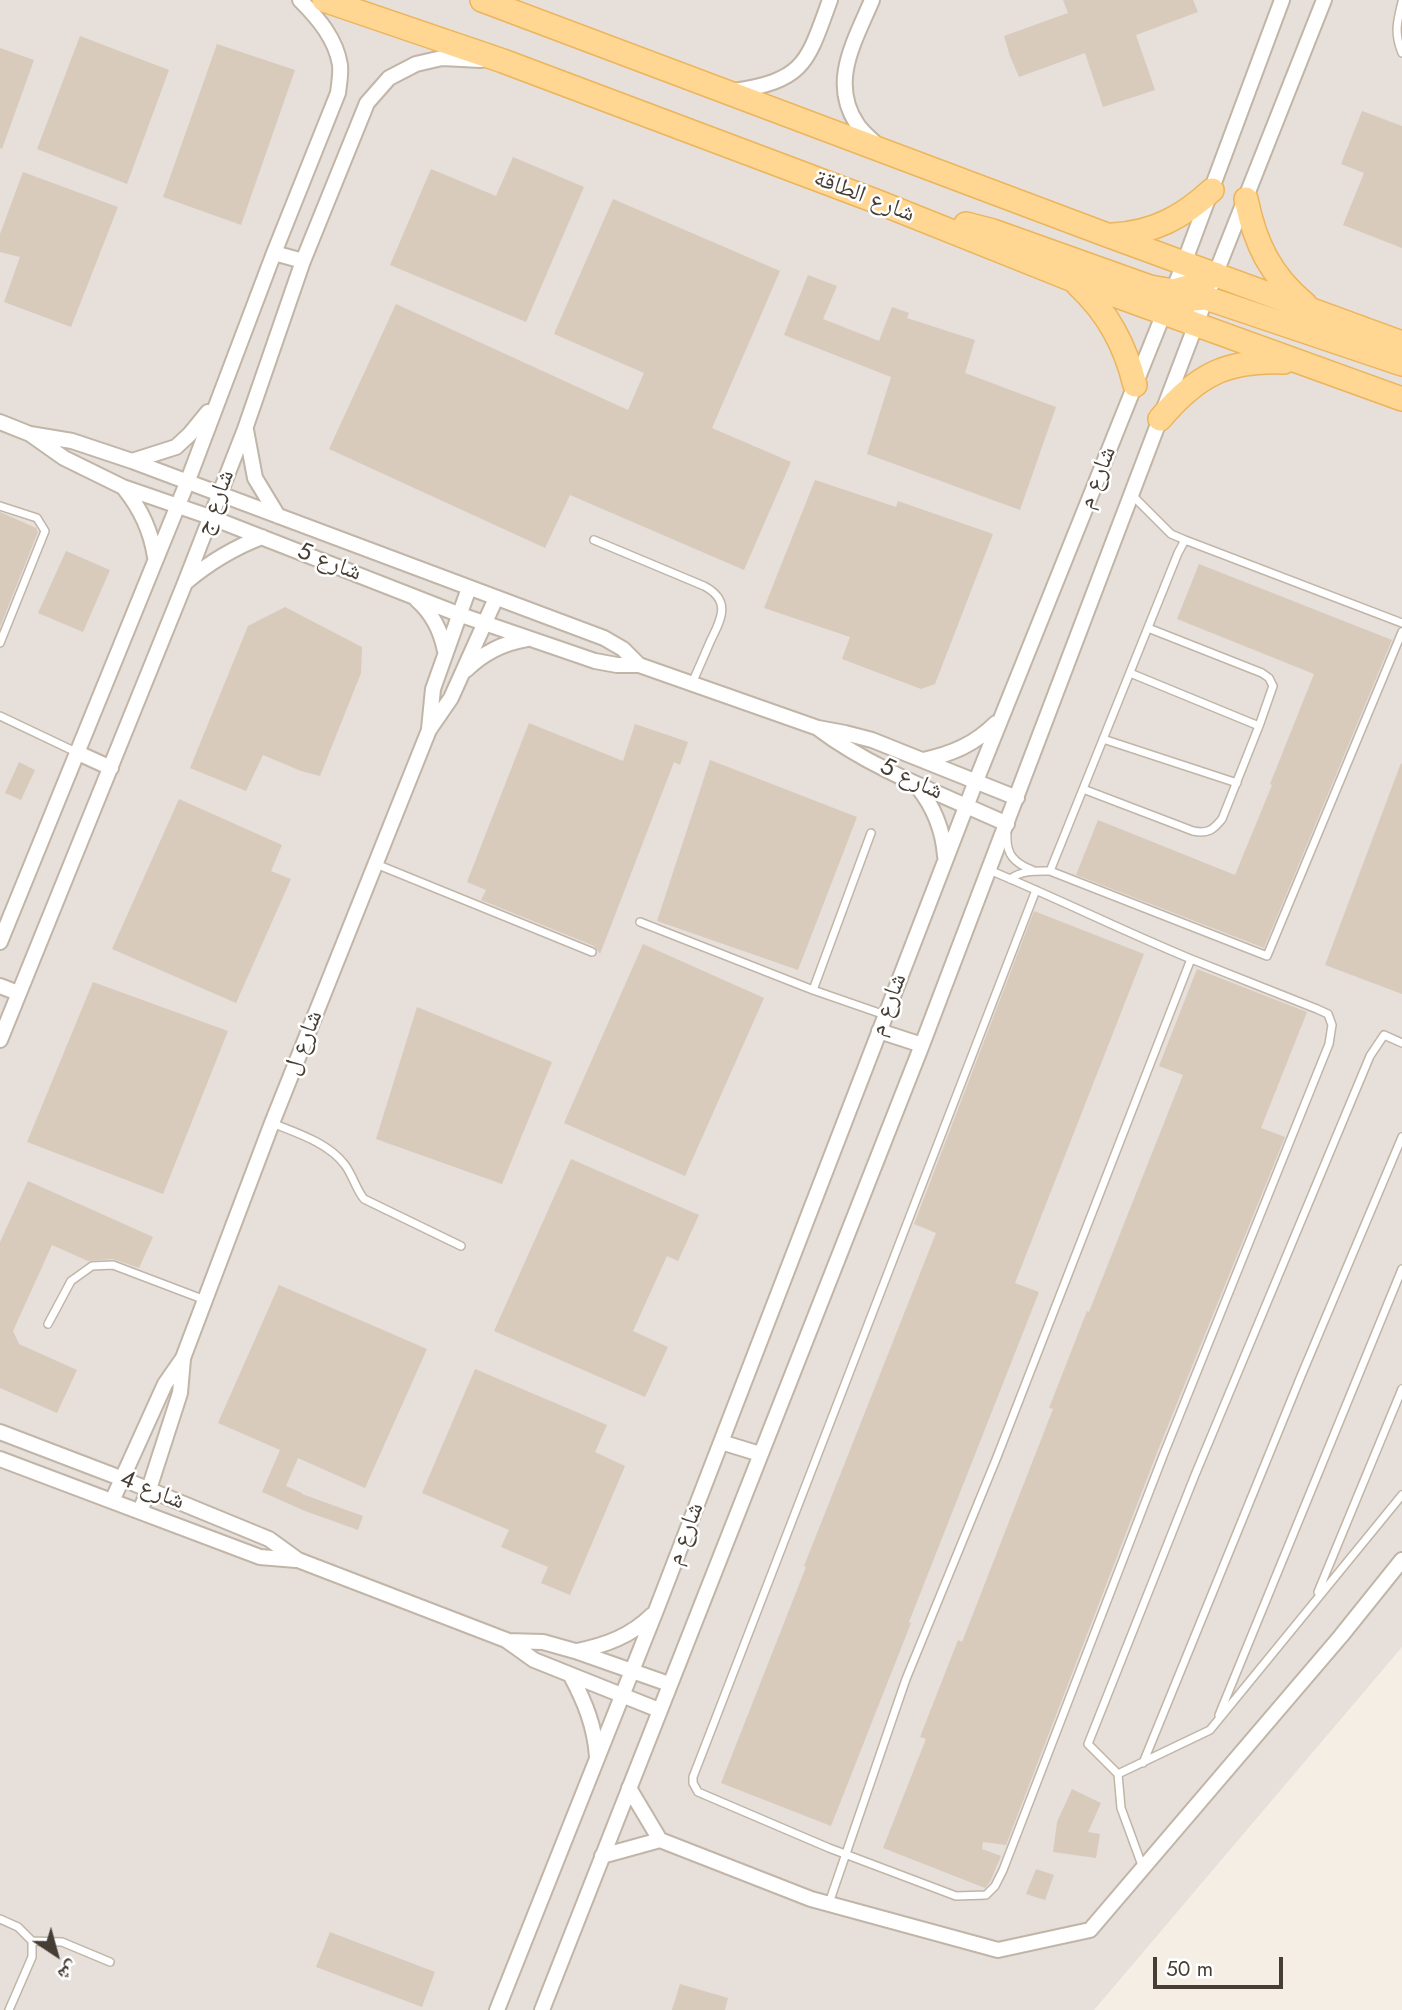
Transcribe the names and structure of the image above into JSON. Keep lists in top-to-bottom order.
{
  "streets": {
    "main road": ["شارع الطاقة"],
    "street": [
      "شارع م",
      "شارع ج",
      "شارع 5",
      "شارع ل",
      "شارع 4"
    ]
  },
  "crossings": [
    ["شارع الطاقة", "شارع م"],
    ["شارع الطاقة", "شارع ج"],
    ["شارع م", "شارع 5"],
    ["شارع م", "شارع 4"],
    ["شارع ج", "شارع 5"],
    ["شارع 5", "شارع ل"],
    ["شارع ل", "شارع 4"]
  ],
  "scale_bar": "50 m",
  "north": "bottom right"
}
